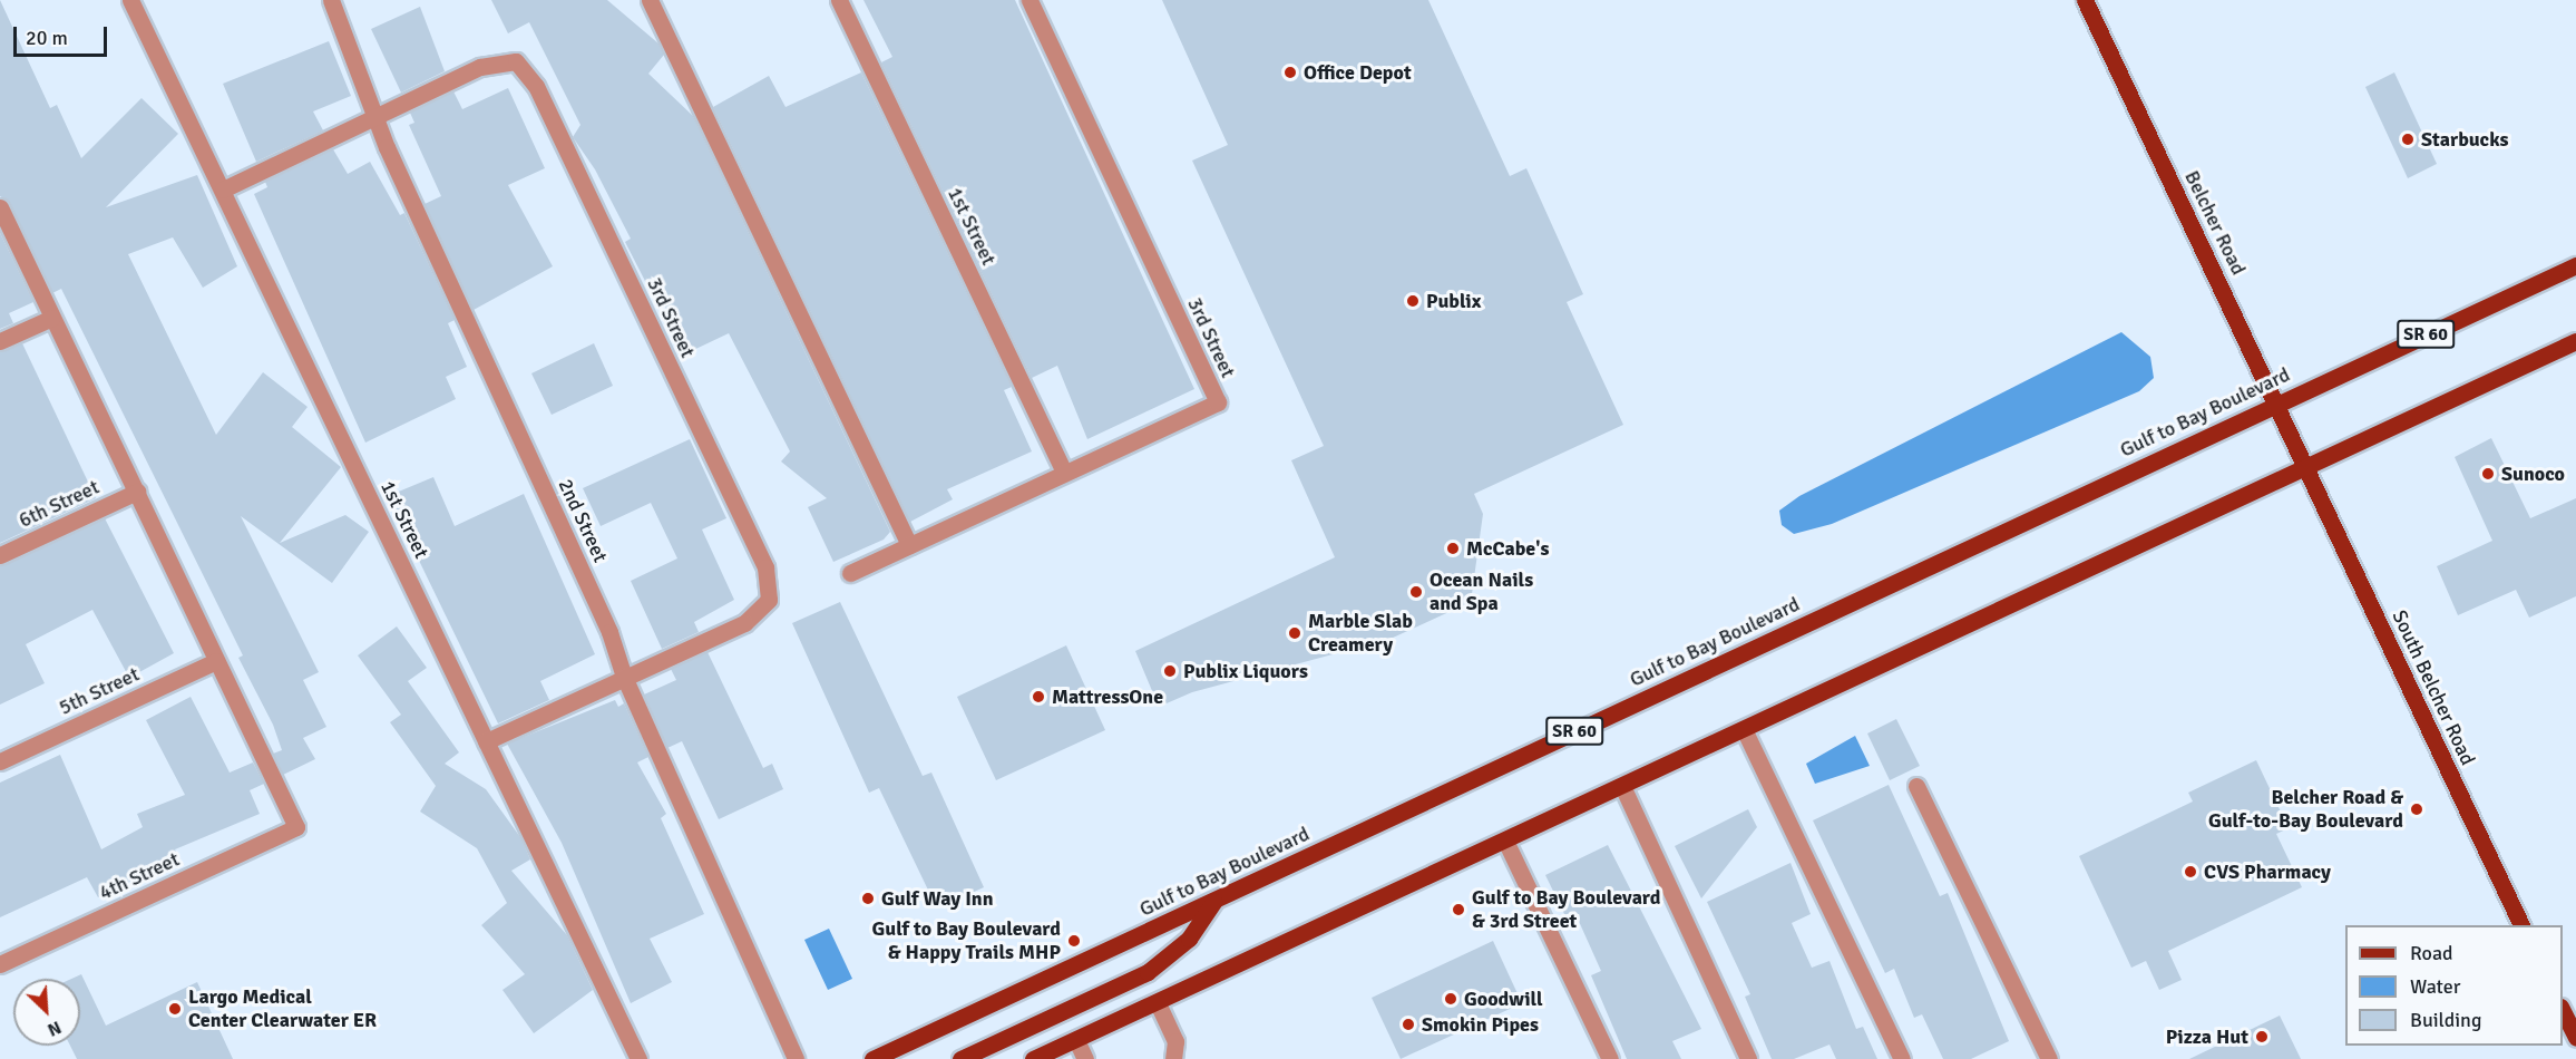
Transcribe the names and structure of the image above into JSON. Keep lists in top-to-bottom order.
{
  "streets": {
    "main road": [
      "Belcher Road",
      "SR 60",
      "Gulf to Bay Boulevard",
      "South Belcher Road"
    ],
    "street": [
      "1st Street",
      "3rd Street",
      "6th Street",
      "2nd Street",
      "5th Street",
      "4th Street"
    ]
  },
  "crossings": [
    ["Belcher Road", "Gulf to Bay Boulevard"],
    ["Belcher Road", "South Belcher Road"],
    ["1st Street", "3rd Street"],
    ["3rd Street", "2nd Street"],
    ["5th Street", "4th Street"]
  ],
  "places": [
    "Office Depot",
    "Starbucks",
    "Publix",
    "Sunoco",
    "McCabe's",
    "Ocean Nails and Spa",
    "Marble Slab Creamery",
    "Publix Liquors",
    "MattressOne",
    "Belcher Road & Gulf-to-Bay Boulevard",
    "CVS Pharmacy",
    "Gulf Way Inn",
    "Gulf to Bay Boulevard & 3rd Street",
    "Gulf to Bay Boulevard & Happy Trails MHP",
    "Goodwill",
    "Largo Medical Center Clearwater ER",
    "Smokin Pipes",
    "Pizza Hut"
  ],
  "legend": ["Road", "Water", "Building"],
  "scale_bar": "20 m",
  "north": "bottom right"
}
